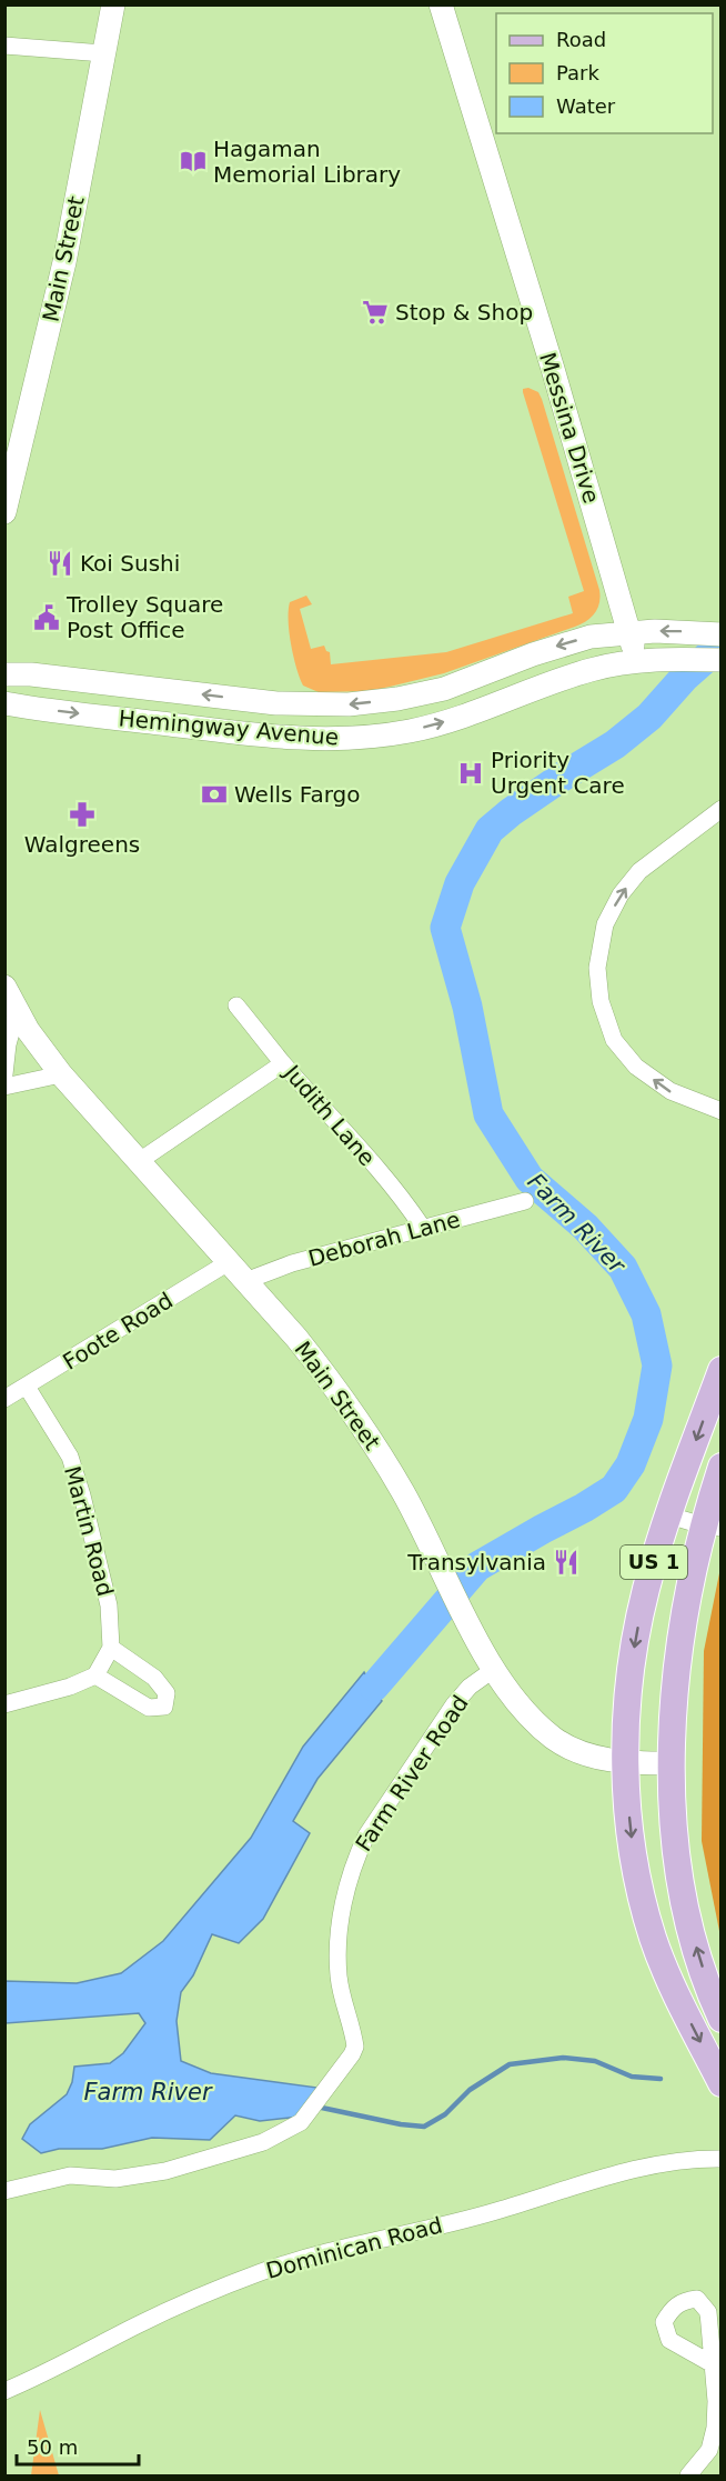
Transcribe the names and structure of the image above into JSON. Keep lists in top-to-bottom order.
{
  "streets": {
    "main road": [
      "Main Street",
      "Messina Drive",
      "Hemingway Avenue",
      "US 1"
    ],
    "street": [
      "Judith Lane",
      "Deborah Lane",
      "Foote Road",
      "Martin Road",
      "Farm River Road",
      "Dominican Road"
    ]
  },
  "crossings": [
    ["Main Street", "Deborah Lane"],
    ["Main Street", "Foote Road"],
    ["Main Street", "US 1"],
    ["Main Street", "Farm River Road"],
    ["Messina Drive", "Hemingway Avenue"],
    ["Judith Lane", "Deborah Lane"],
    ["Foote Road", "Martin Road"]
  ],
  "water": ["Farm River"],
  "places": {
    "library": ["Hagaman Memorial Library"],
    "supermarket": ["Stop & Shop"],
    "restaurant": ["Koi Sushi", "Transylvania"],
    "public building": ["Trolley Square Post Office"],
    "hospital": ["Priority Urgent Care"],
    "bank": ["Wells Fargo"],
    "pharmacy": ["Walgreens"]
  },
  "legend": ["Road", "Park", "Water"],
  "scale_bar": "50 m"
}
